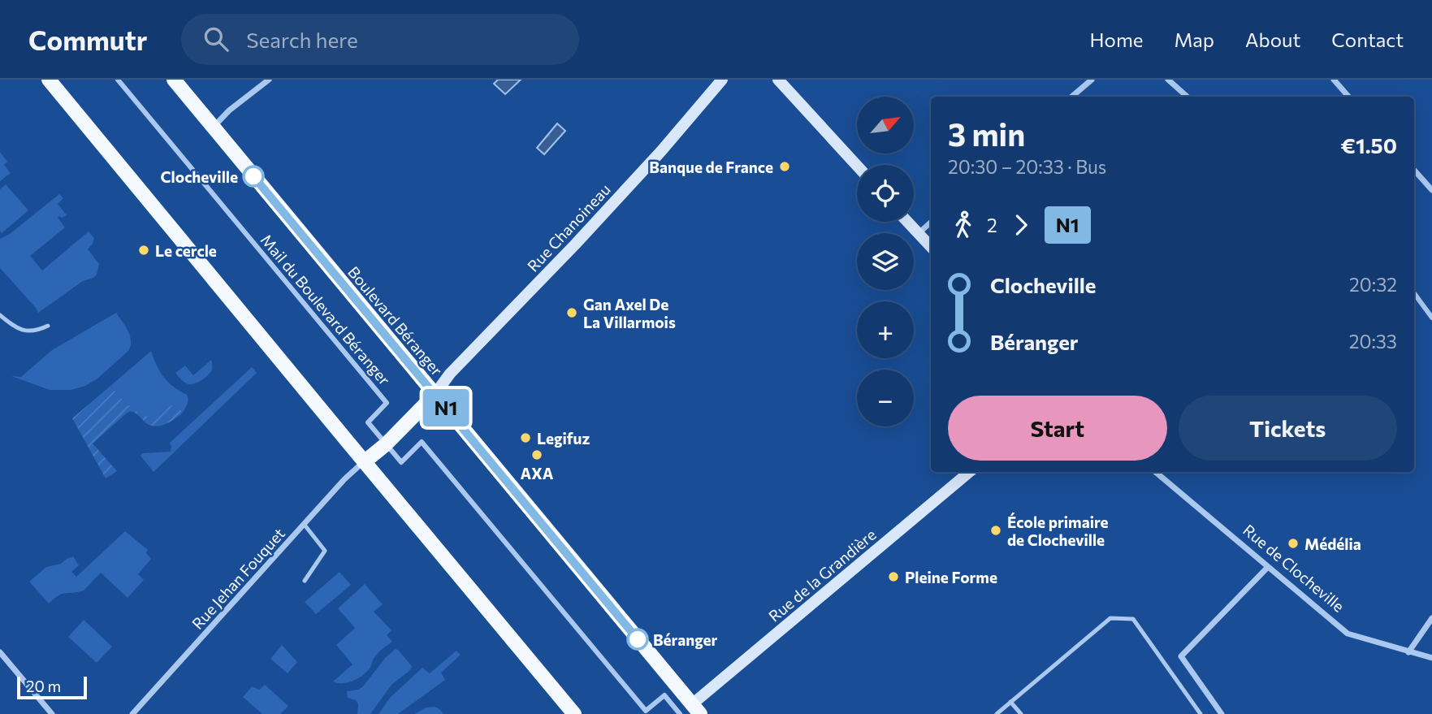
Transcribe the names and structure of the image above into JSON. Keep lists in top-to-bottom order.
{
  "streets": {
    "main road": ["Rue Chanoineau", "Boulevard Béranger", "Rue de la Grandière"],
    "street": ["Mail du Boulevard Béranger", "Rue de Clocheville", "Rue Jehan Fouquet"]
  },
  "crossings": [
    ["Rue Chanoineau", "Boulevard Béranger"],
    ["Mail du Boulevard Béranger", "Boulevard Béranger"],
    ["Mail du Boulevard Béranger", "Rue de la Grandière"],
    ["Boulevard Béranger", "Rue de la Grandière"]
  ],
  "places": [
    "Banque de France",
    "Clocheville",
    "Le cercle",
    "Gan Axel De La Villarmois",
    "Legifuz",
    "AXA",
    "École primaire de Clocheville",
    "Médélia",
    "Pleine Forme",
    "Béranger"
  ],
  "lines": ["bus line N1"],
  "scale_bar": "20 m",
  "north": "top right",
  "page": {
    "header": "Commutr",
    "search": "Search here",
    "nav": [
      "Home",
      "Map",
      "About",
      "Contact"
    ],
    "on_map": "N1",
    "map_buttons": ["+", "−"],
    "heading": ["3 min", "20:30 – 20:33 · Bus", "€1.50"],
    "legs": ["2", "N1"],
    "list": [
      {
        "name": "Clocheville",
        "value": "20:32"
      },
      {
        "name": "Béranger",
        "value": "20:33"
      }
    ],
    "buttons": ["Start", "Tickets"],
    "scale": "20 m"
  }
}
